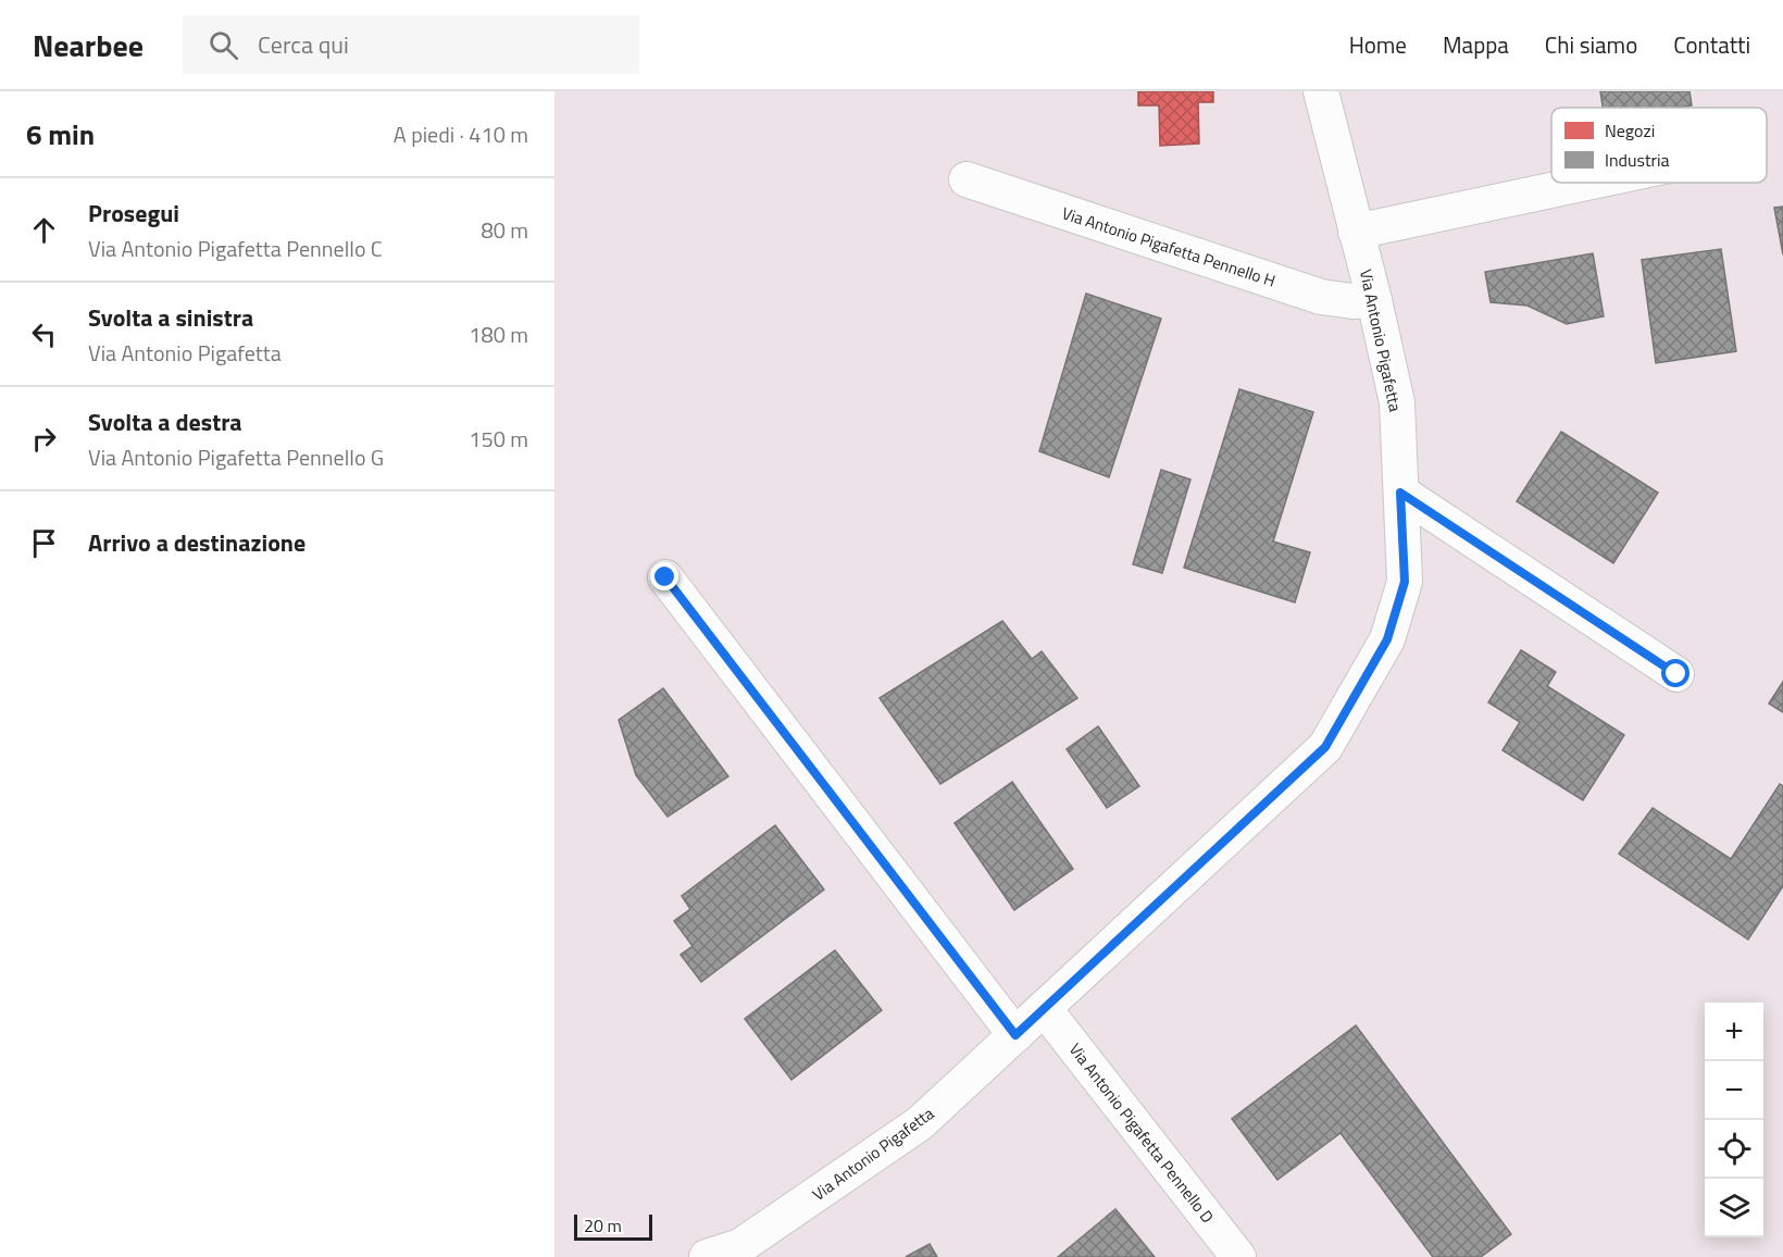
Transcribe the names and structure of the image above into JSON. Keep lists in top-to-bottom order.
{
  "streets": {
    "street": ["Via Antonio Pigafetta Pennello H", "Via Antonio Pigafetta", "Via Antonio Pigafetta Pennello D"]
  },
  "crossings": [
    ["Via Antonio Pigafetta Pennello H", "Via Antonio Pigafetta"],
    ["Via Antonio Pigafetta", "Via Antonio Pigafetta Pennello D"]
  ],
  "legend": ["Negozi", "Industria"],
  "scale_bar": "20 m",
  "page": {
    "header": "Nearbee",
    "search": "Cerca qui",
    "nav": [
      "Home",
      "Mappa",
      "Chi siamo",
      "Contatti"
    ],
    "heading": ["6 min", "A piedi · 410 m"],
    "list": [
      ["Prosegui", "Via Antonio Pigafetta Pennello C", "80 m"],
      ["Svolta a sinistra", "Via Antonio Pigafetta", "180 m"],
      ["Svolta a destra", "Via Antonio Pigafetta Pennello G", "150 m"],
      "Arrivo a destinazione"
    ],
    "map_buttons": ["+", "−"],
    "scale": "20 m"
  }
}
